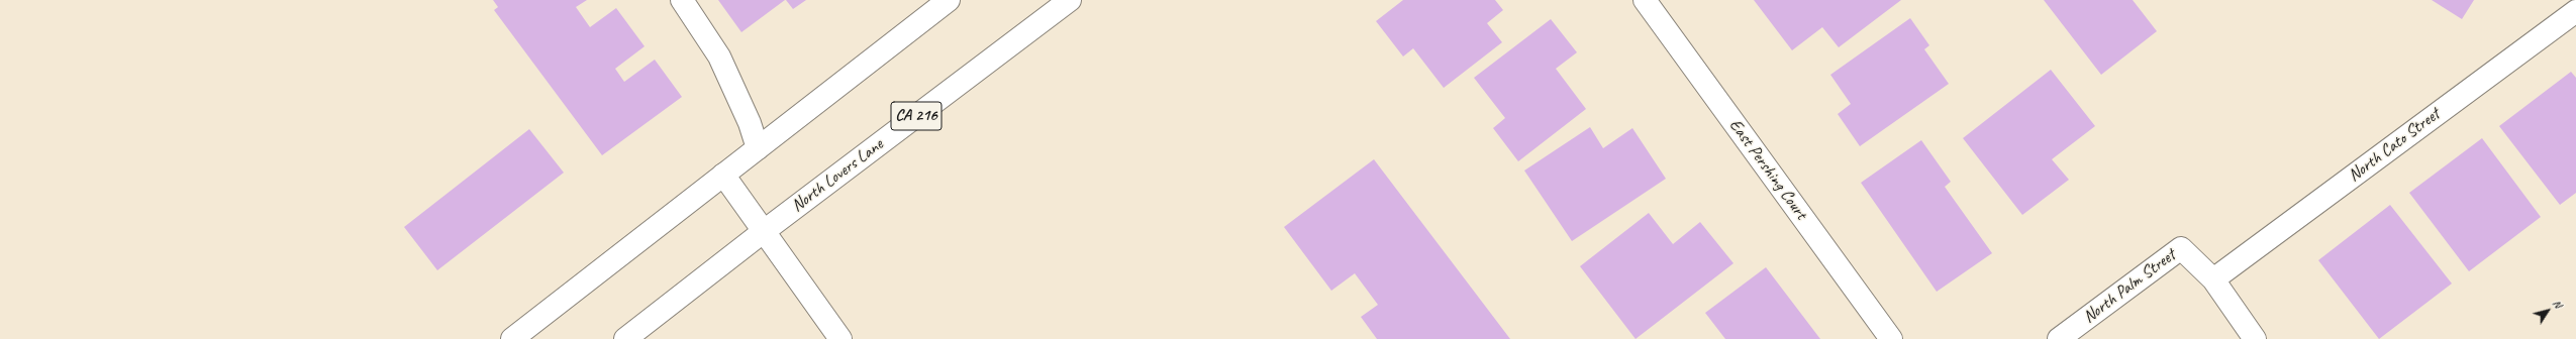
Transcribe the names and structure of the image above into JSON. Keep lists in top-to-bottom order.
{
  "streets": {
    "street": [
      "CA 216",
      "North Cato Street",
      "East Pershing Court",
      "North Lovers Lane",
      "North Palm Street"
    ]
  },
  "crossings": [
    ["North Cato Street", "North Palm Street"]
  ],
  "north": "top right"
}
